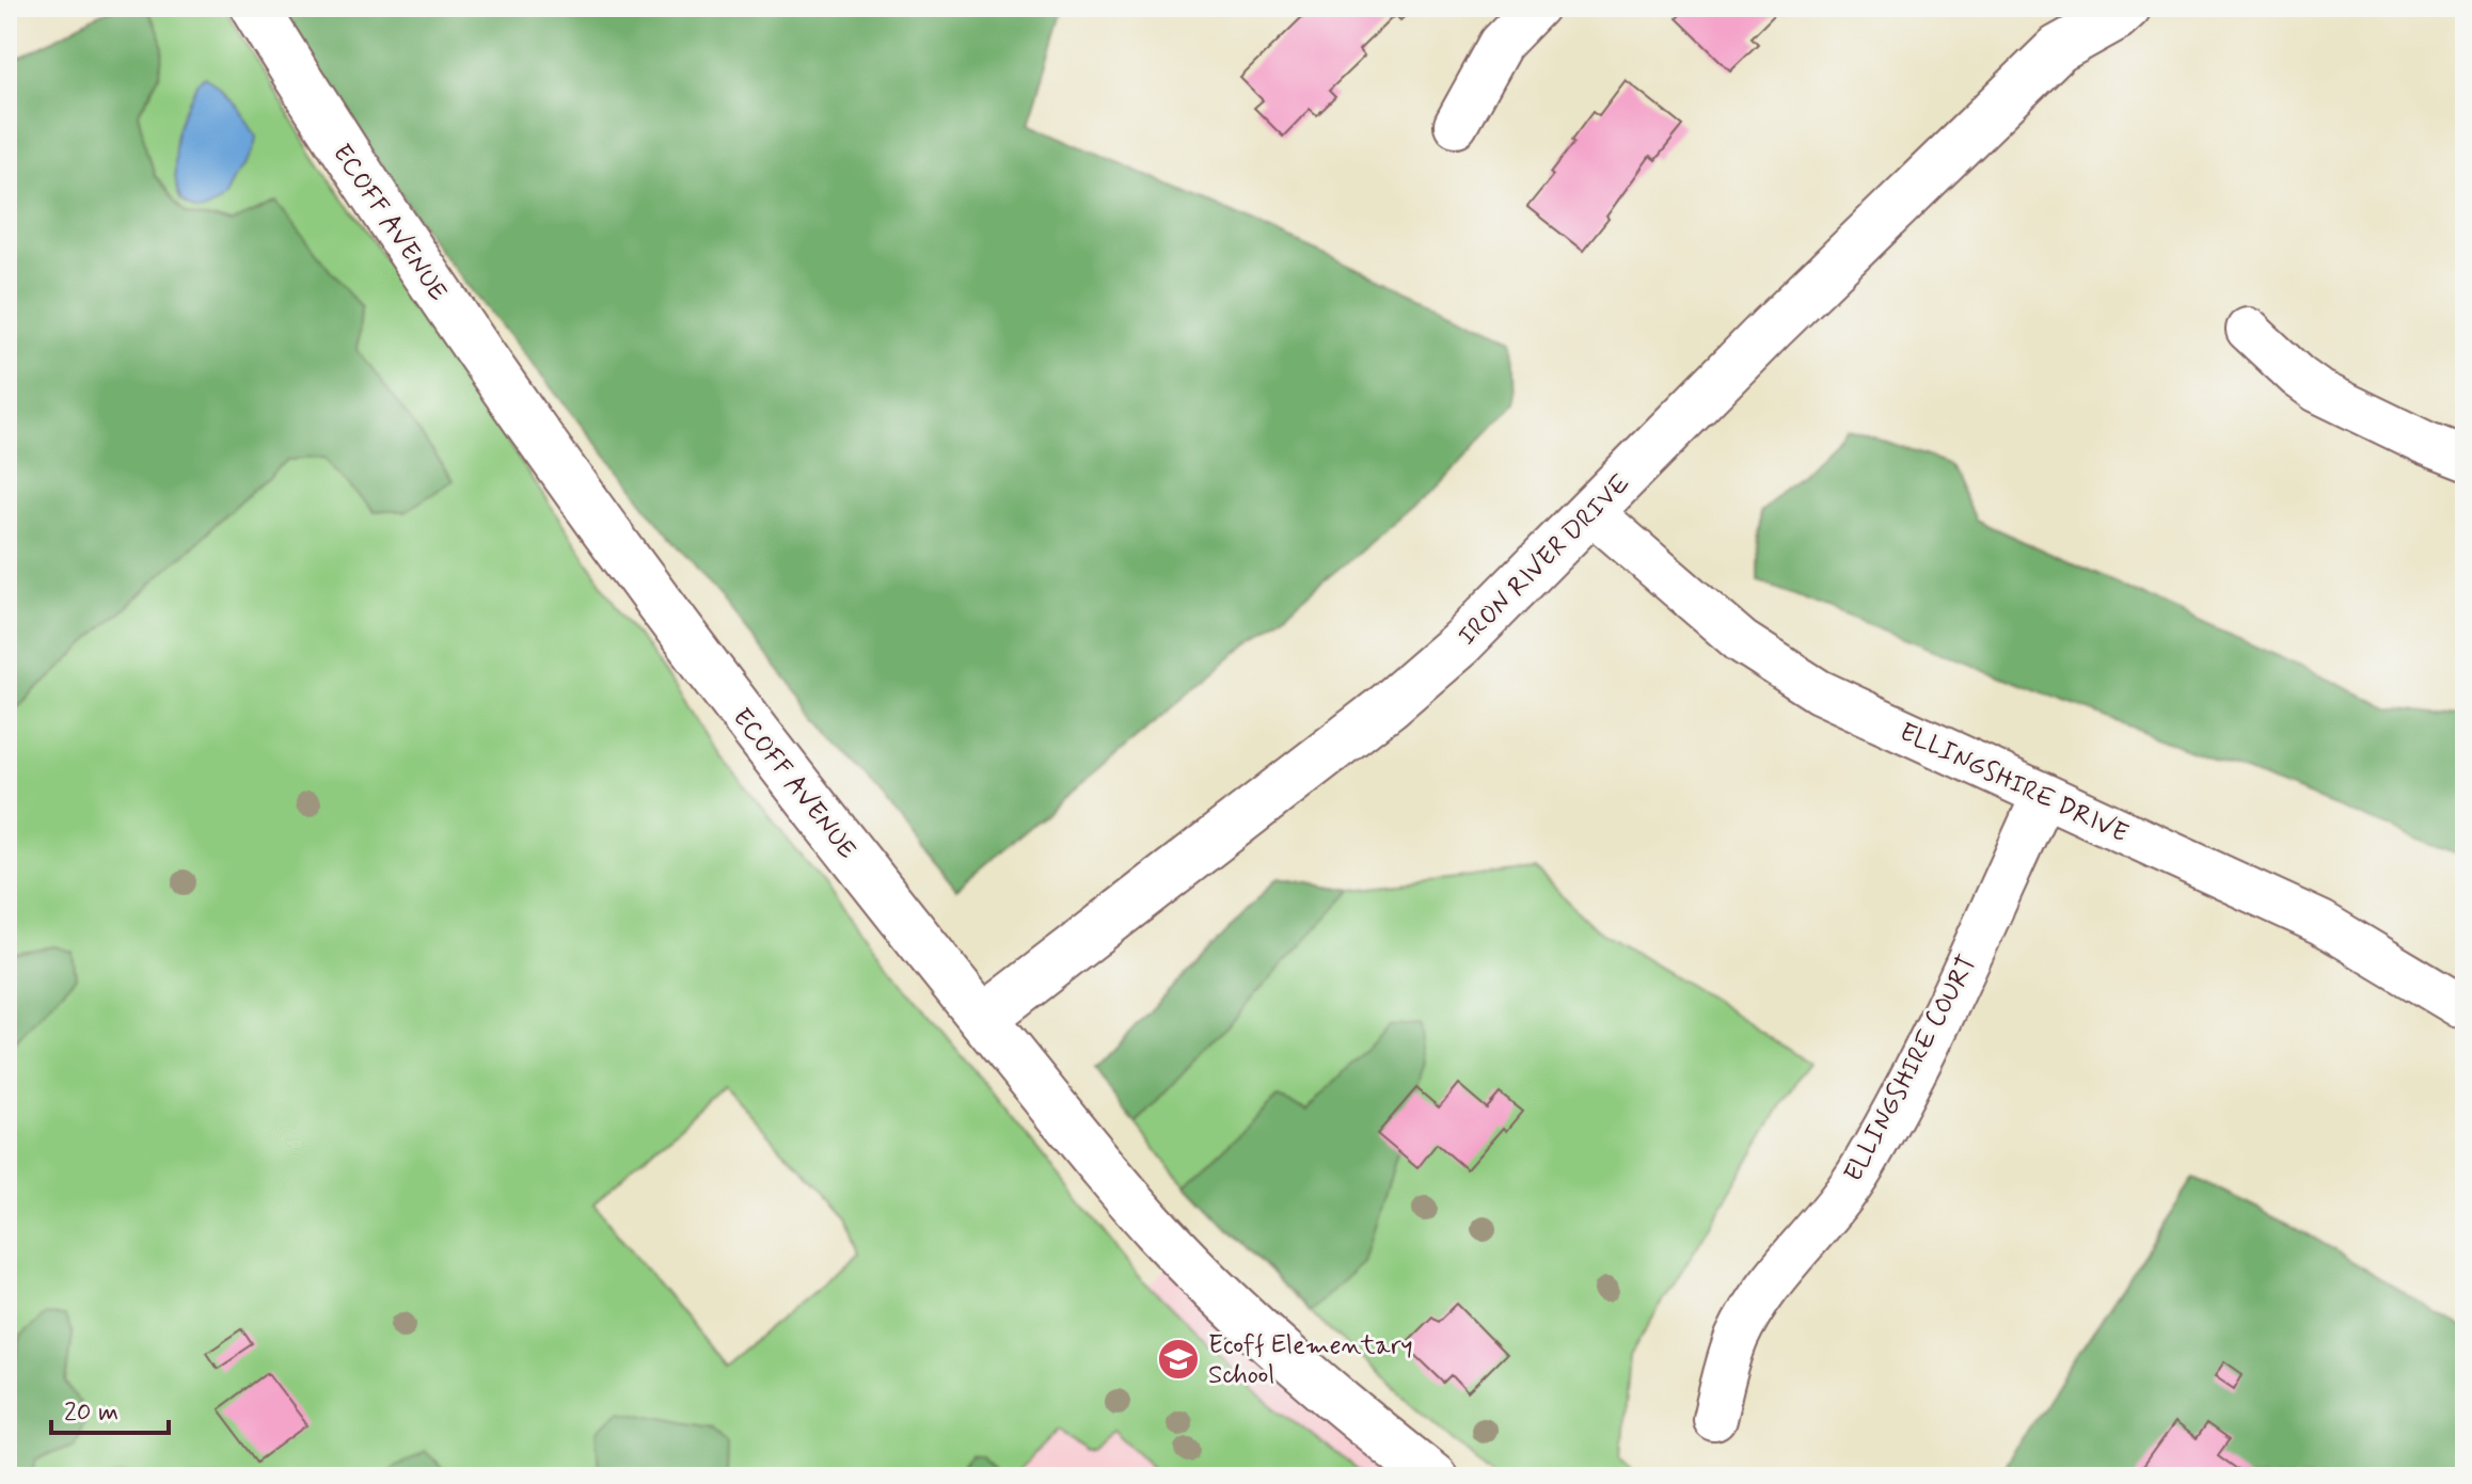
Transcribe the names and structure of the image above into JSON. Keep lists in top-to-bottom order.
{
  "streets": {
    "street": [
      "ECOFF AVENUE",
      "IRON RIVER DRIVE",
      "ELLINGSHIRE DRIVE",
      "ELLINGSHIRE COURT"
    ]
  },
  "crossings": [
    ["ECOFF AVENUE", "IRON RIVER DRIVE"],
    ["IRON RIVER DRIVE", "ELLINGSHIRE DRIVE"],
    ["ELLINGSHIRE DRIVE", "ELLINGSHIRE COURT"]
  ],
  "places": {
    "school or university": ["Ecoff Elementary School"]
  },
  "scale_bar": "20 m"
}
